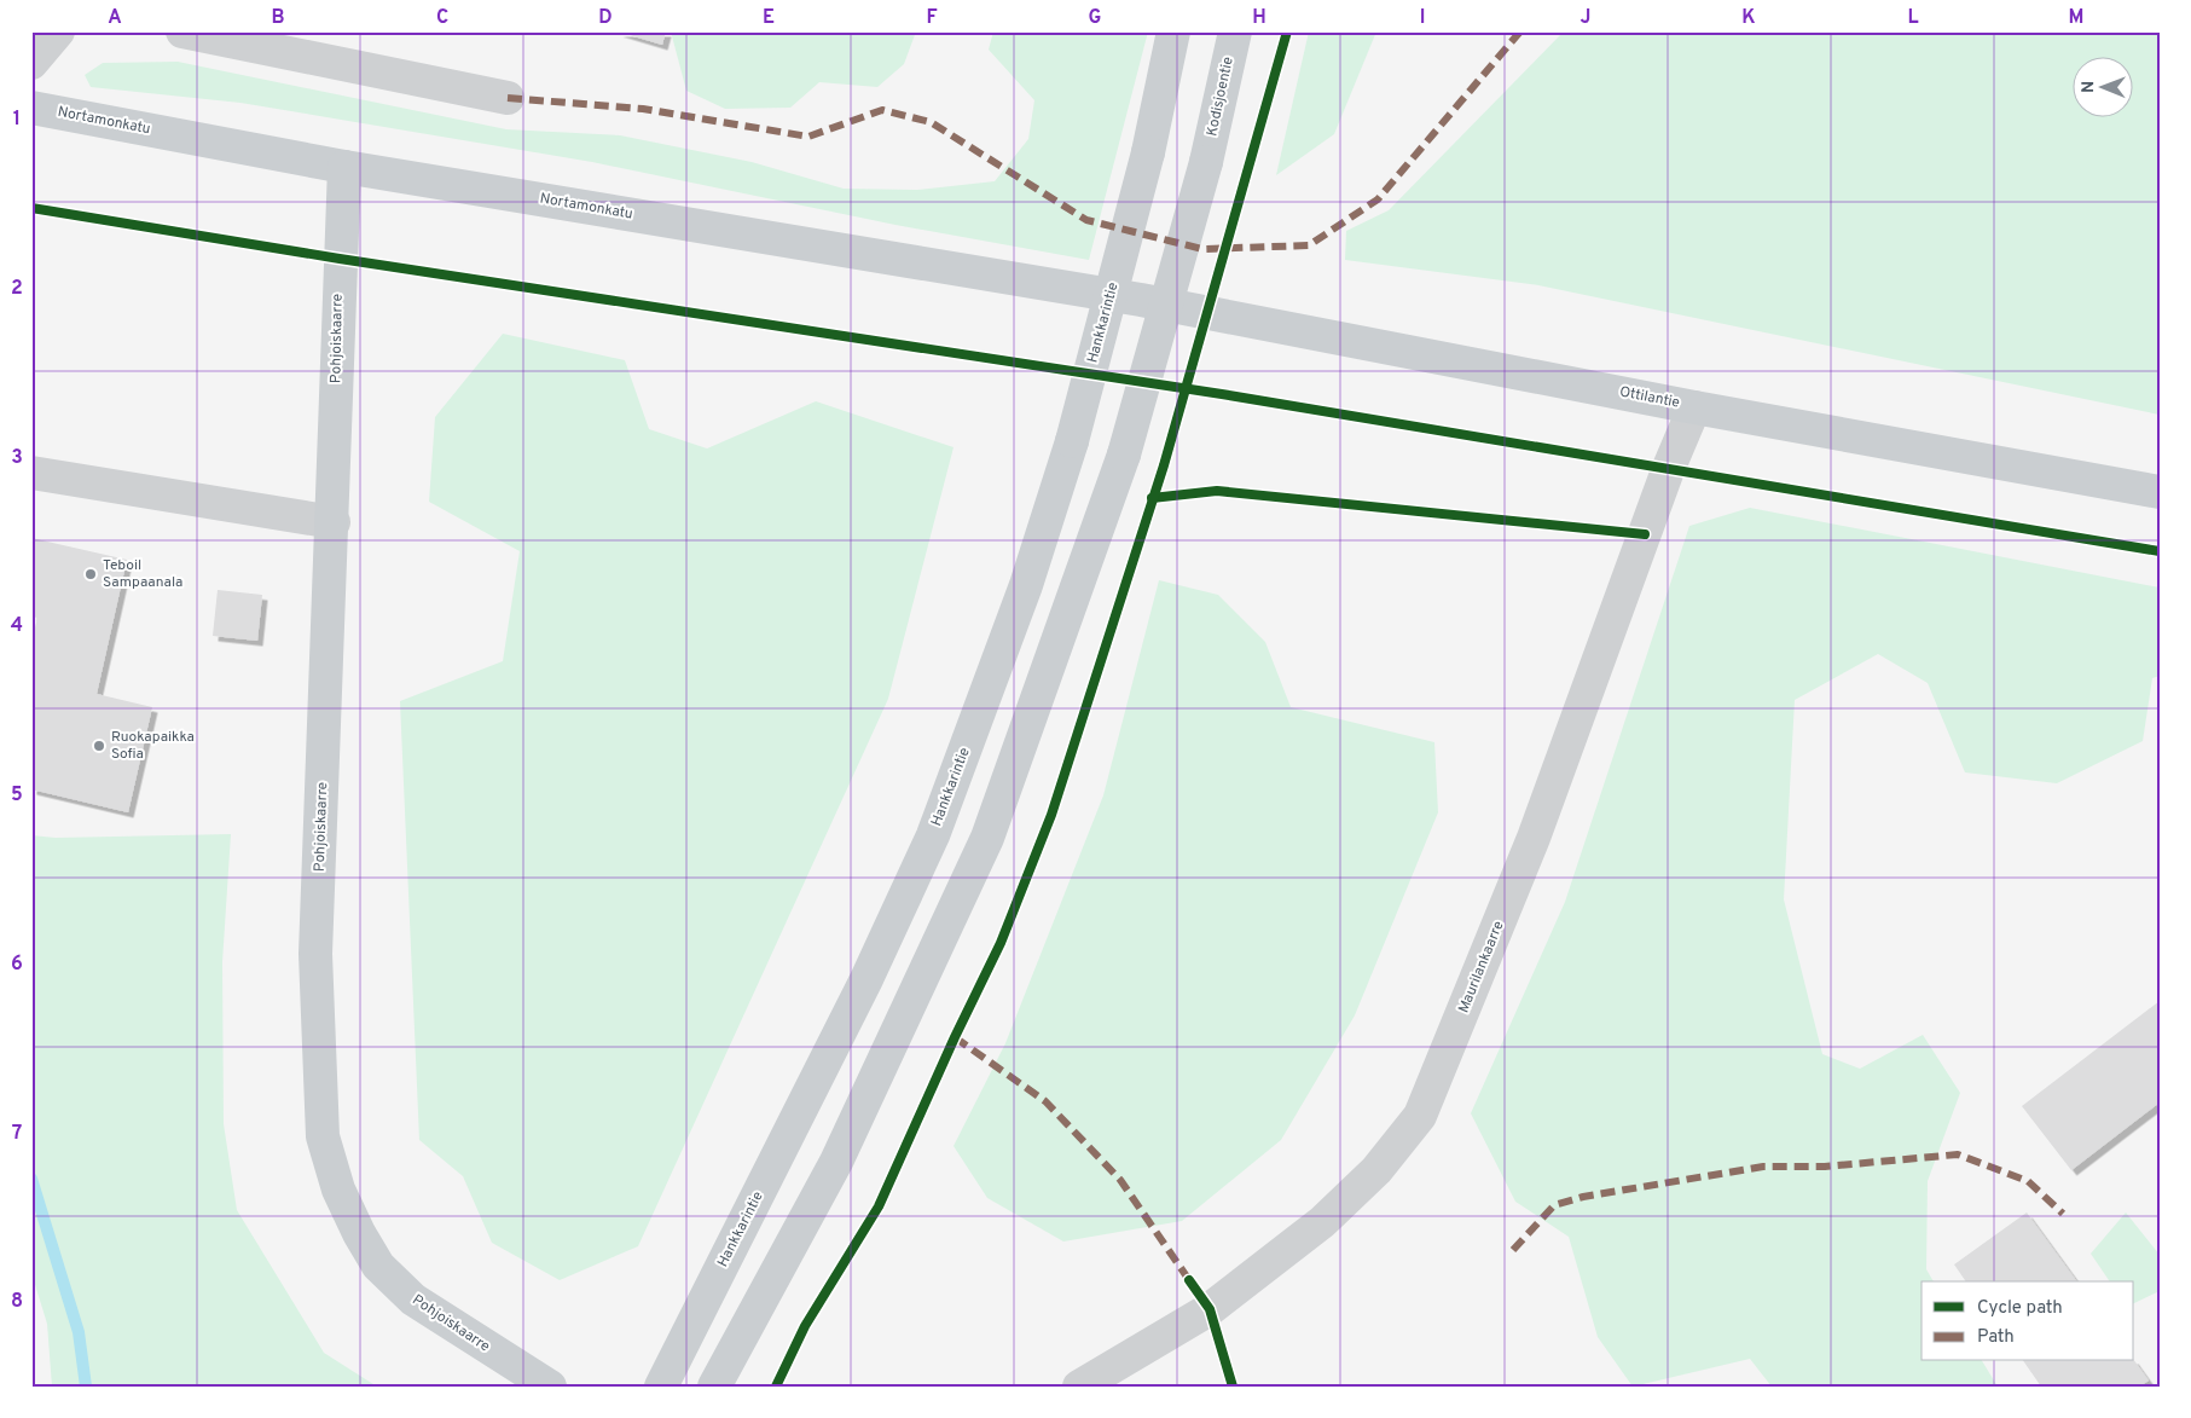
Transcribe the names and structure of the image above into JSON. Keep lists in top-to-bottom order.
{
  "streets": {
    "main road": [
      "Kodisjoentie",
      "Nortamonkatu",
      "Hankkarintie",
      "Pohjoiskaarre",
      "Ottilantie"
    ],
    "street": ["Maurilankaarre"]
  },
  "crossings": [
    ["Nortamonkatu", "Pohjoiskaarre"],
    ["Nortamonkatu", "Ottilantie"],
    ["Ottilantie", "Maurilankaarre"]
  ],
  "places": ["Teboil Sampaanala", "Ruokapaikka Sofia"],
  "legend": ["Cycle path", "Path"],
  "north": "left",
  "grid": {
    "columns": [
      "A",
      "B",
      "C",
      "D",
      "E",
      "F",
      "G",
      "H",
      "I",
      "J",
      "K",
      "L",
      "M"
    ],
    "rows": [
      "1",
      "2",
      "3",
      "4",
      "5",
      "6",
      "7",
      "8"
    ]
  }
}
